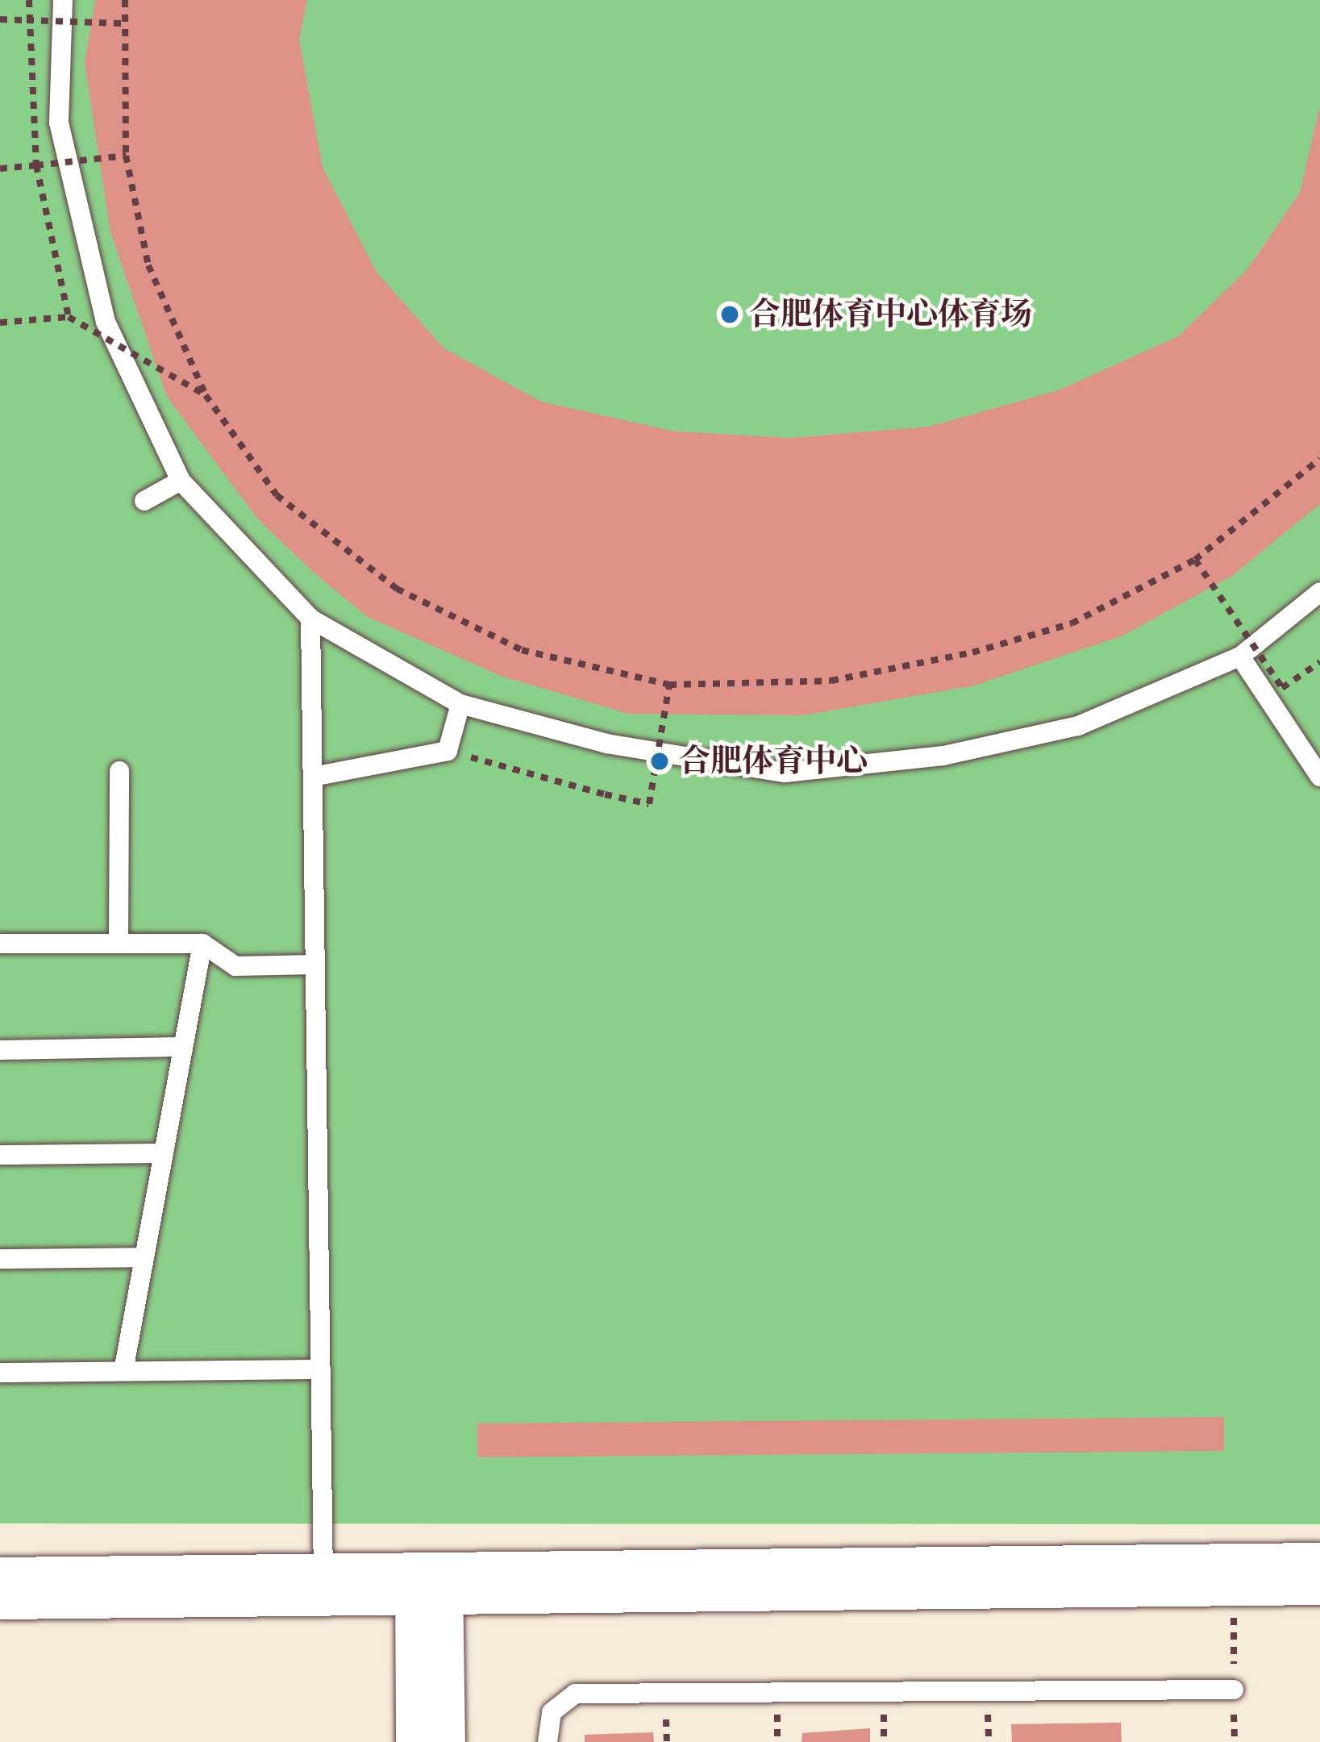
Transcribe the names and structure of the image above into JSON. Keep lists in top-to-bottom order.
{
  "places": ["合肥体育中心体育场", "合肥体育中心"]
}
